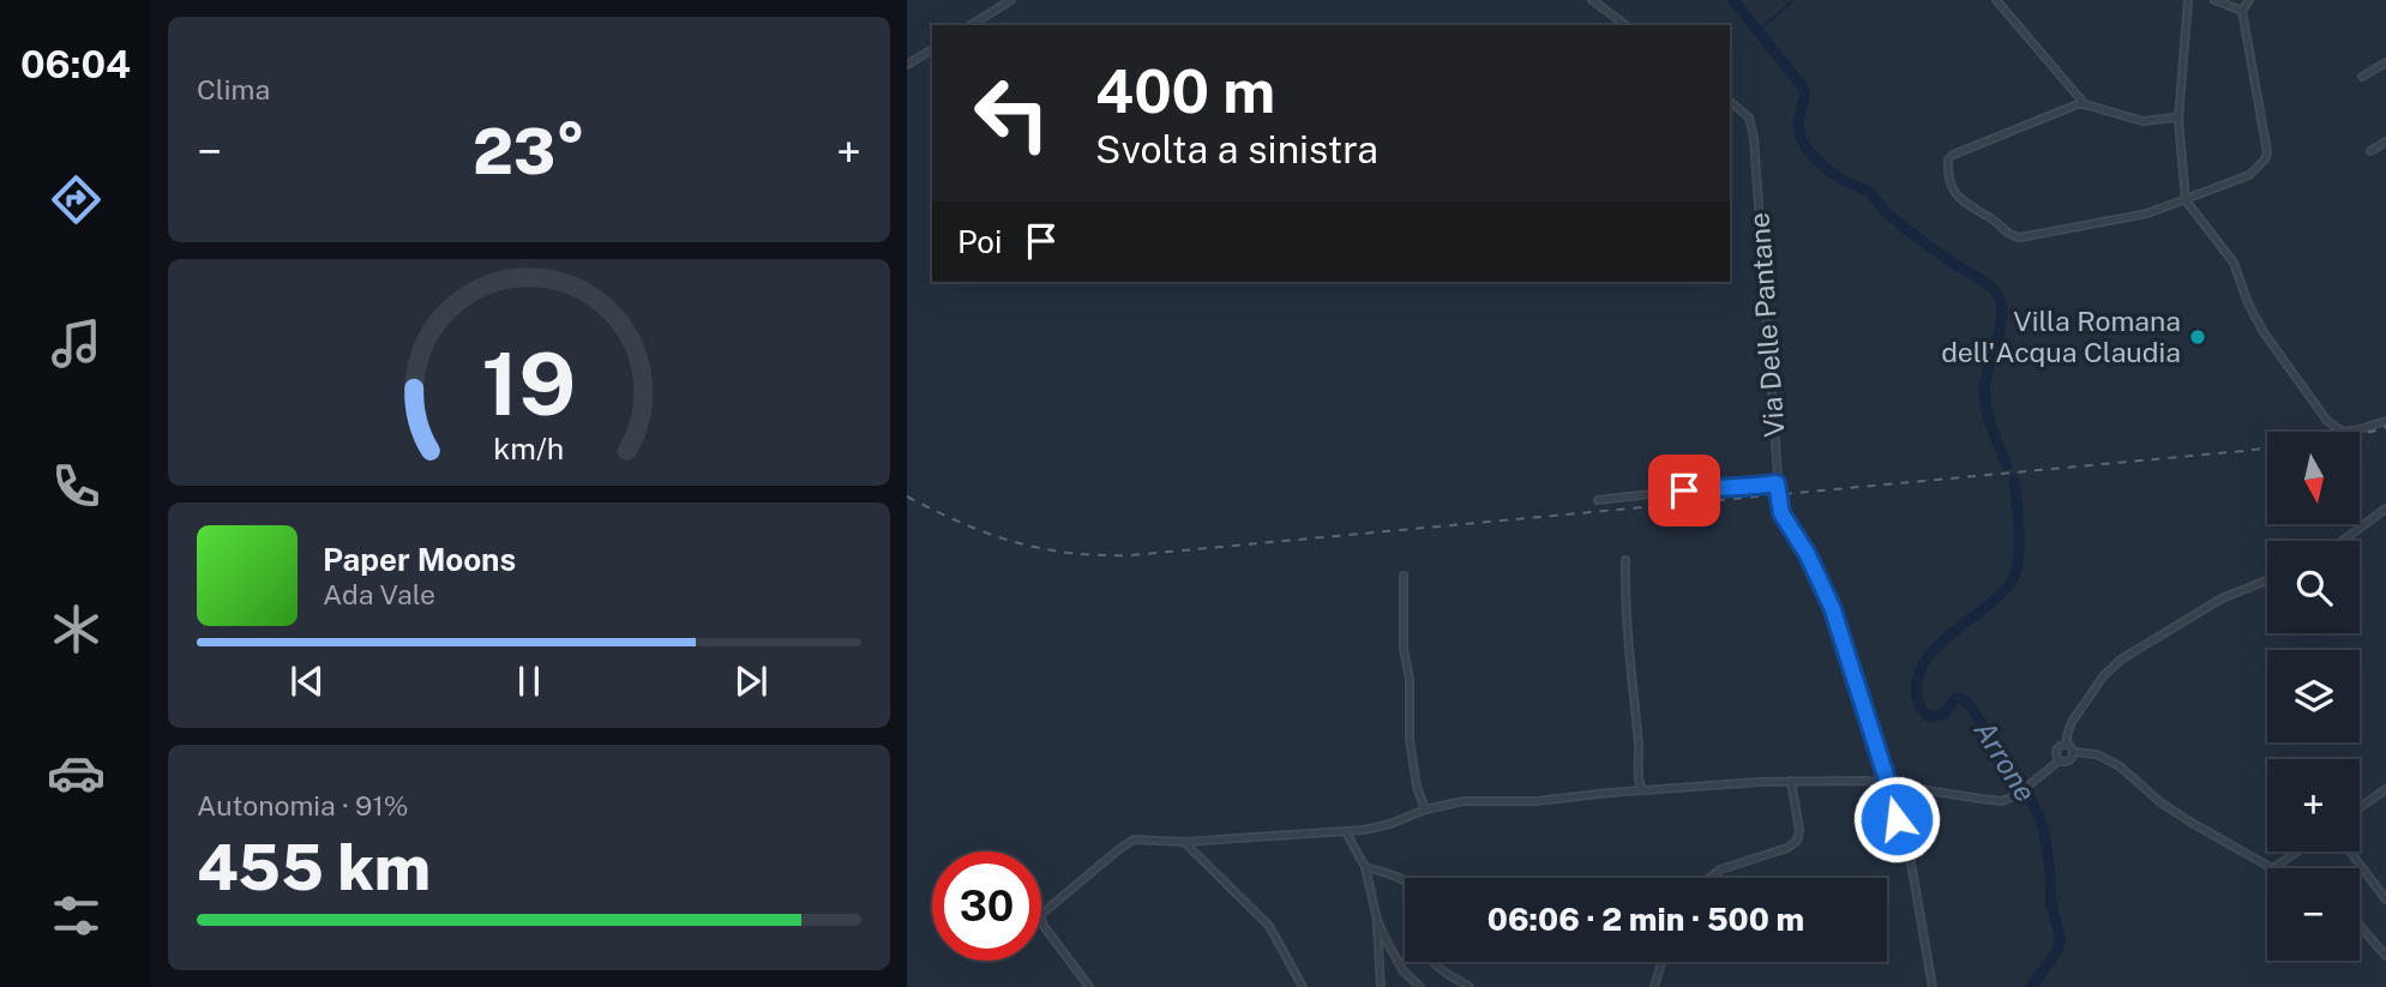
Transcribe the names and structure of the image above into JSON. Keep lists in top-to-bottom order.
{
  "streets": {
    "street": ["Via Delle Pantane"]
  },
  "water": ["Arrone"],
  "places": ["Villa Romana dell'Acqua Claudia"],
  "north": "bottom",
  "page": {
    "tabs": "06:04",
    "tile": [
      "Clima",
      ["Autonomia · 91%", "455 km"]
    ],
    "turn": ["400 m", "Svolta a sinistra"],
    "heat": ["−", "23°", "+"],
    "then": "Poi",
    "map_buttons": ["+", "−"],
    "song": ["Paper Moons", "Ada Vale"],
    "limit": "30",
    "trip": "06:06 · 2 min · 500 m",
    "gauge": ["19", "km/h"]
  }
}
